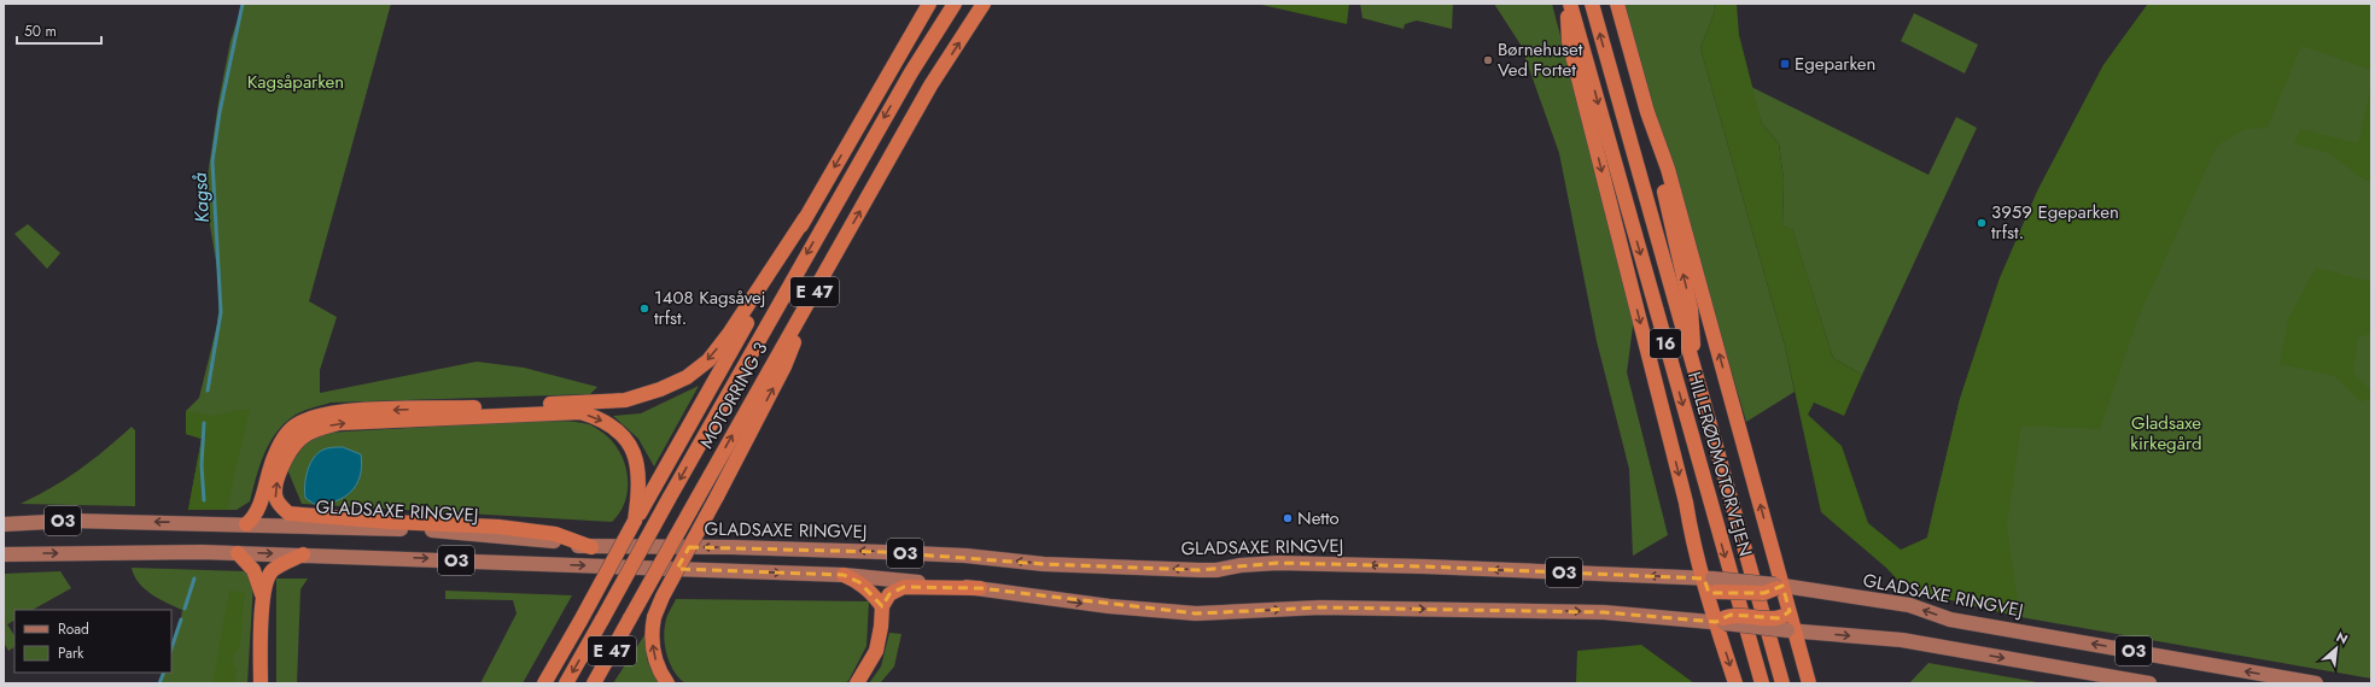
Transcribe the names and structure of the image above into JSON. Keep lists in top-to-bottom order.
{
  "streets": {
    "highway": [
      "E 47",
      "16",
      "MOTORRING 3",
      "HILLERØDMOTORVEJEN"
    ],
    "main road": ["GLADSAXE RINGVEJ", "O3"]
  },
  "water": ["Kagså"],
  "parks": ["Kagsåparken", "Gladsaxe kirkegård"],
  "places": {
    "other": [
      "Børnehuset Ved Fortet",
      "3959 Egeparken trfst.",
      "1408 Kagsåvej trfst.",
      "Netto"
    ],
    "transit": ["Egeparken"]
  },
  "legend": ["Road", "Park"],
  "scale_bar": "50 m",
  "north": "top right"
}
